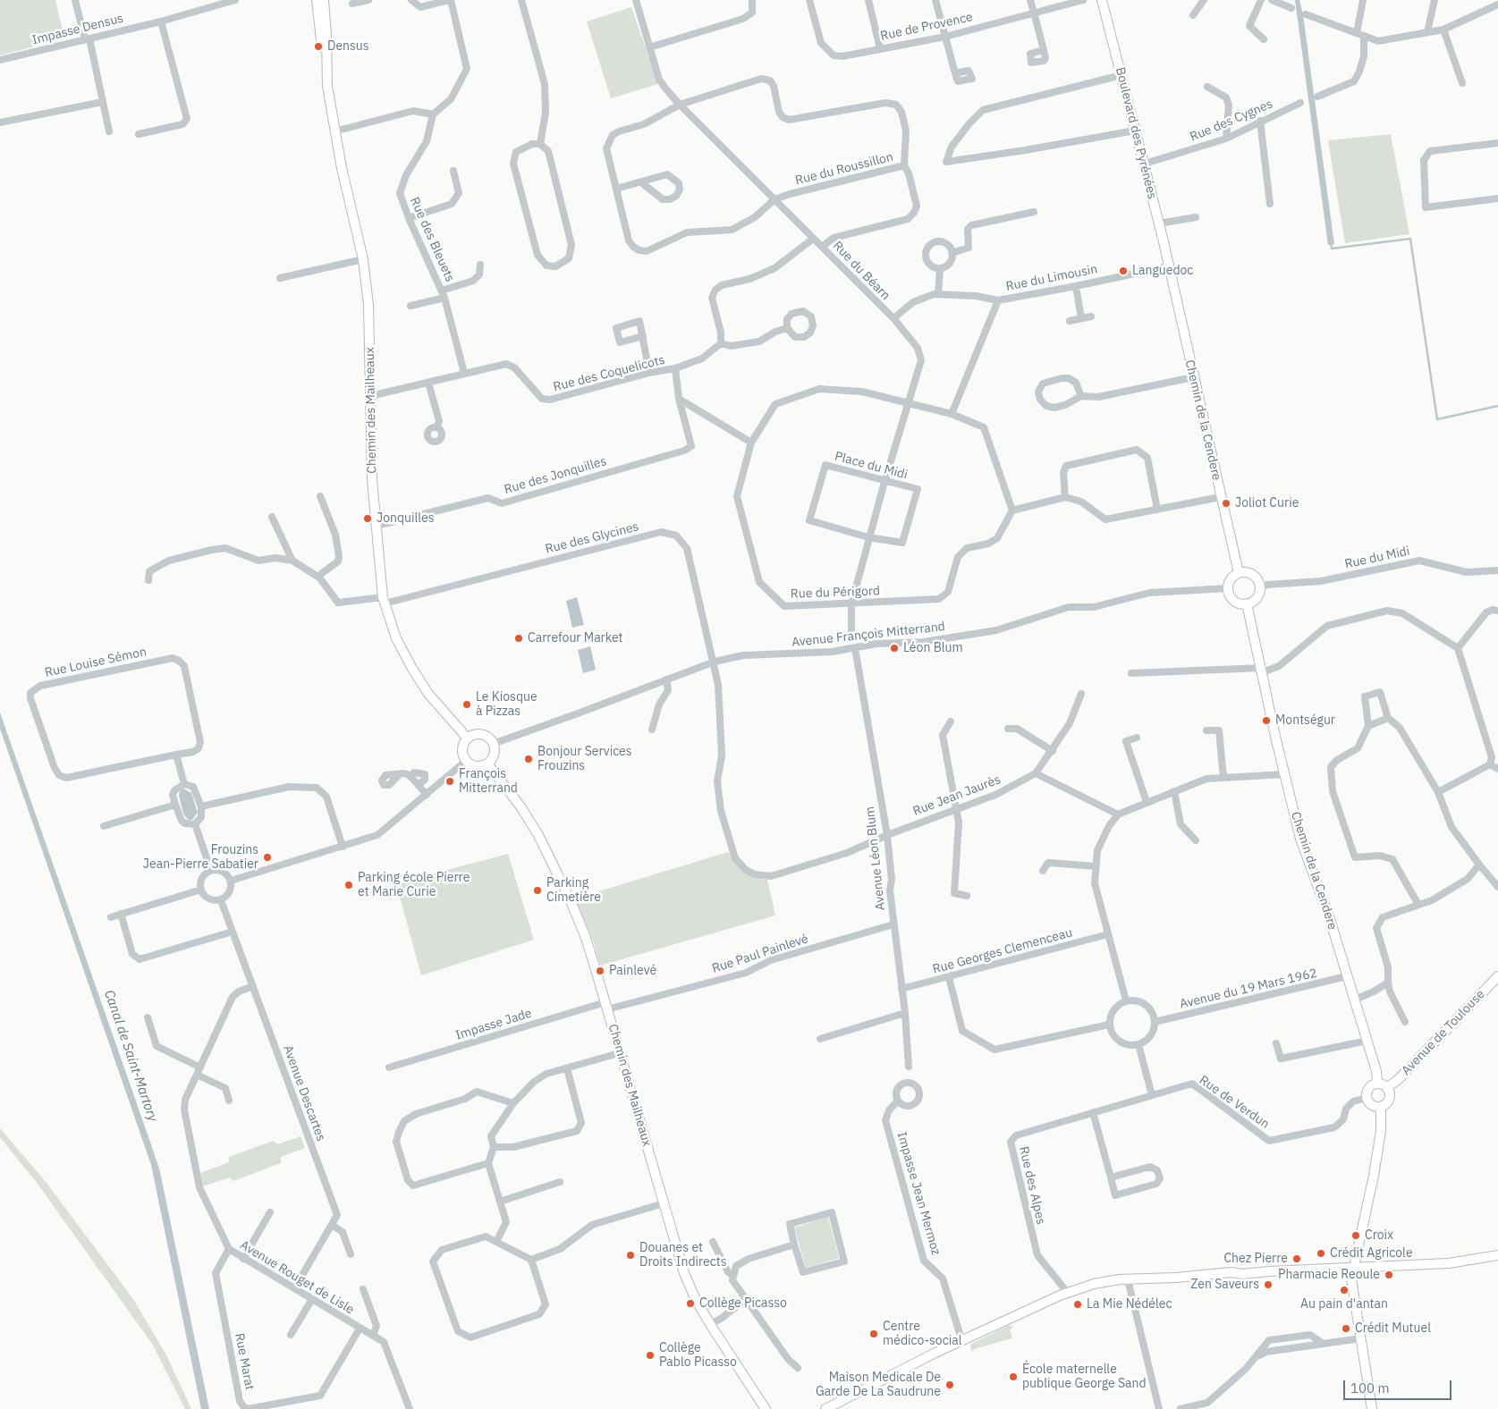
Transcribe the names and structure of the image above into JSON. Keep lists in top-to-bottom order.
{
  "streets": {
    "street": [
      "Rue de Provence",
      "Impasse Densus",
      "Rue des Cygnes",
      "Boulevard des Pyrénées",
      "Rue du Roussillon",
      "Rue des Bleuets",
      "Rue du Béarn",
      "Rue du Limousin",
      "Rue des Coquelicots",
      "Chemin des Mailheaux",
      "Chemin de la Cendere",
      "Place du Midi",
      "Rue des Jonquilles",
      "Rue des Glycines",
      "Rue du Midi",
      "Rue du Périgord",
      "Avenue François Mitterrand",
      "Rue Louise Sémon",
      "Rue Jean Jaurès",
      "Avenue Léon Blum",
      "Rue Georges Clemenceau",
      "Rue Paul Painlevé",
      "Avenue du 19 Mars 1962",
      "Impasse Jade",
      "Avenue de Toulouse",
      "Avenue Descartes",
      "Rue de Verdun",
      "Rue des Alpes",
      "Impasse Jean Mermoz",
      "Avenue Rouget de Lisle",
      "Rue Marat"
    ]
  },
  "crossings": [
    ["Rue des Cygnes", "Boulevard des Pyrénées"],
    ["Boulevard des Pyrénées", "Rue du Limousin"],
    ["Boulevard des Pyrénées", "Chemin de la Cendere"],
    ["Rue du Roussillon", "Rue du Béarn"],
    ["Rue des Bleuets", "Rue des Coquelicots"],
    ["Rue du Béarn", "Rue du Limousin"],
    ["Rue du Béarn", "Place du Midi"],
    ["Rue du Béarn", "Rue du Périgord"],
    ["Rue du Limousin", "Chemin de la Cendere"],
    ["Rue des Coquelicots", "Chemin des Mailheaux"],
    ["Rue des Coquelicots", "Rue des Jonquilles"],
    ["Chemin des Mailheaux", "Rue des Jonquilles"],
    ["Chemin des Mailheaux", "Rue des Glycines"],
    ["Chemin des Mailheaux", "Avenue François Mitterrand"],
    ["Chemin des Mailheaux", "Rue Paul Painlevé"],
    ["Chemin des Mailheaux", "Impasse Jade"],
    ["Chemin de la Cendere", "Rue du Midi"],
    ["Chemin de la Cendere", "Avenue François Mitterrand"],
    ["Chemin de la Cendere", "Avenue du 19 Mars 1962"],
    ["Chemin de la Cendere", "Avenue de Toulouse"],
    ["Chemin de la Cendere", "Rue de Verdun"],
    ["Rue des Glycines", "Avenue François Mitterrand"],
    ["Rue des Glycines", "Rue Jean Jaurès"],
    ["Rue des Glycines", "Avenue Léon Blum"],
    ["Rue du Midi", "Avenue François Mitterrand"],
    ["Avenue François Mitterrand", "Avenue Léon Blum"],
    ["Rue Jean Jaurès", "Avenue Léon Blum"],
    ["Avenue Léon Blum", "Rue Georges Clemenceau"],
    ["Avenue Léon Blum", "Rue Paul Painlevé"],
    ["Rue Paul Painlevé", "Impasse Jade"],
    ["Avenue de Toulouse", "Rue de Verdun"],
    ["Avenue Descartes", "Avenue Rouget de Lisle"],
    ["Rue de Verdun", "Rue des Alpes"],
    ["Avenue Rouget de Lisle", "Rue Marat"]
  ],
  "water": ["Canal de Saint-Martory"],
  "places": [
    "Densus",
    "Languedoc",
    "Joliot Curie",
    "Jonquilles",
    "Carrefour Market",
    "Léon Blum",
    "Le Kiosque à Pizzas",
    "Montségur",
    "Bonjour Services Frouzins",
    "François Mitterrand",
    "Frouzins Jean-Pierre Sabatier",
    "Parking école Pierre et Marie Curie",
    "Parking Cimetière",
    "Painlevé",
    "Croix",
    "Crédit Agricole",
    "Douanes et Droits Indirects",
    "Chez Pierre",
    "Pharmacie Reoule",
    "Zen Saveurs",
    "Au pain d'antan",
    "Collège Picasso",
    "La Mie Nédélec",
    "Crédit Mutuel",
    "Centre médico-social",
    "Collège Pablo Picasso",
    "École maternelle publique George Sand",
    "Maison Medicale De Garde De La Saudrune"
  ],
  "scale_bar": "100 m"
}
